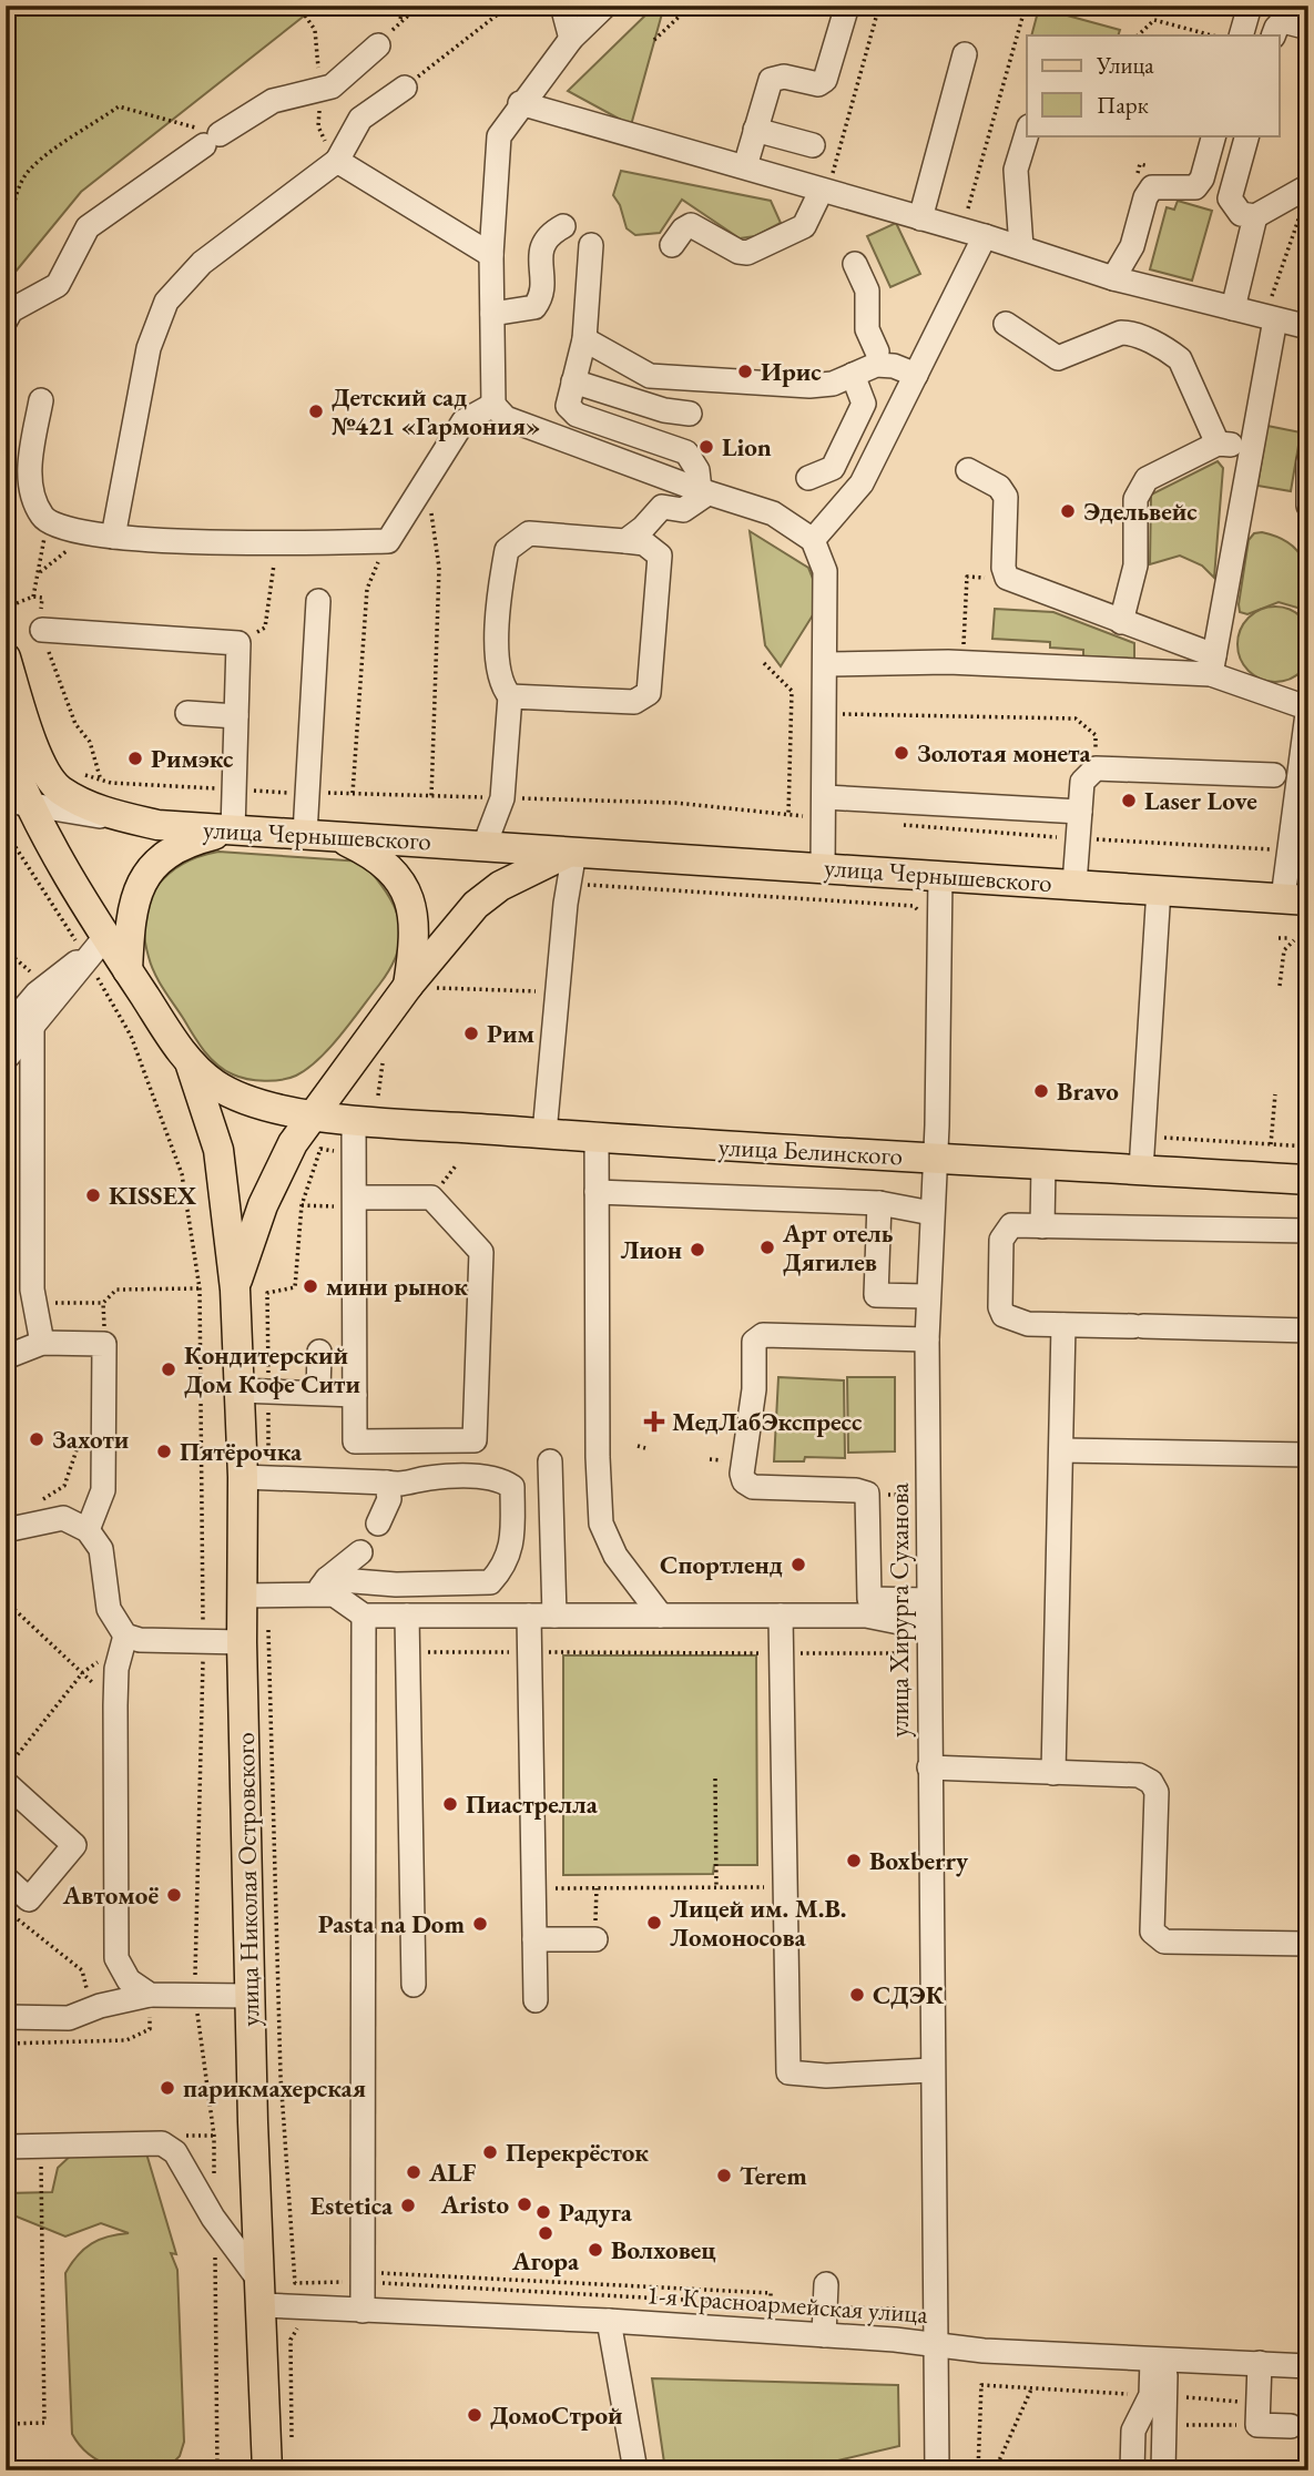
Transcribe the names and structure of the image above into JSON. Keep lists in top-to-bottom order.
{
  "streets": {
    "main road": ["улица Чернышевского", "улица Белинского", "улица Николая Островского"],
    "street": ["улица Хирурга Суханова", "1-я Красноармейская улица"]
  },
  "crossings": [
    ["улица Чернышевского", "улица Хирурга Суханова"],
    ["улица Белинского", "улица Хирурга Суханова"],
    ["улица Белинского", "улица Николая Островского"],
    ["улица Хирурга Суханова", "1-я Красноармейская улица"],
    ["улица Николая Островского", "1-я Красноармейская улица"]
  ],
  "places": {
    "other": [
      "Ирис",
      "Детский сад №421 «Гармония»",
      "Lion",
      "Эдельвейс",
      "Золотая монета",
      "Римэкс",
      "Laser Love",
      "Рим",
      "Bravo",
      "KISSEX",
      "Арт отель Дягилев",
      "Лион",
      "мини рынок",
      "Кондитерский Дом Кофе Сити",
      "Захоти",
      "Пятёрочка",
      "Спортленд",
      "Пиастрелла",
      "Boxberry",
      "Автомоё",
      "Лицей им. М.В. Ломоносова",
      "Pasta na Dom",
      "СДЭК",
      "парикмахерская",
      "Перекрёсток",
      "ALF",
      "Terem",
      "Aristo",
      "Estetica",
      "Радуга",
      "Агора",
      "Волховец",
      "ДомоСтрой"
    ],
    "health": ["МедЛабЭкспресс"]
  },
  "legend": ["Улица", "Парк"]
}
